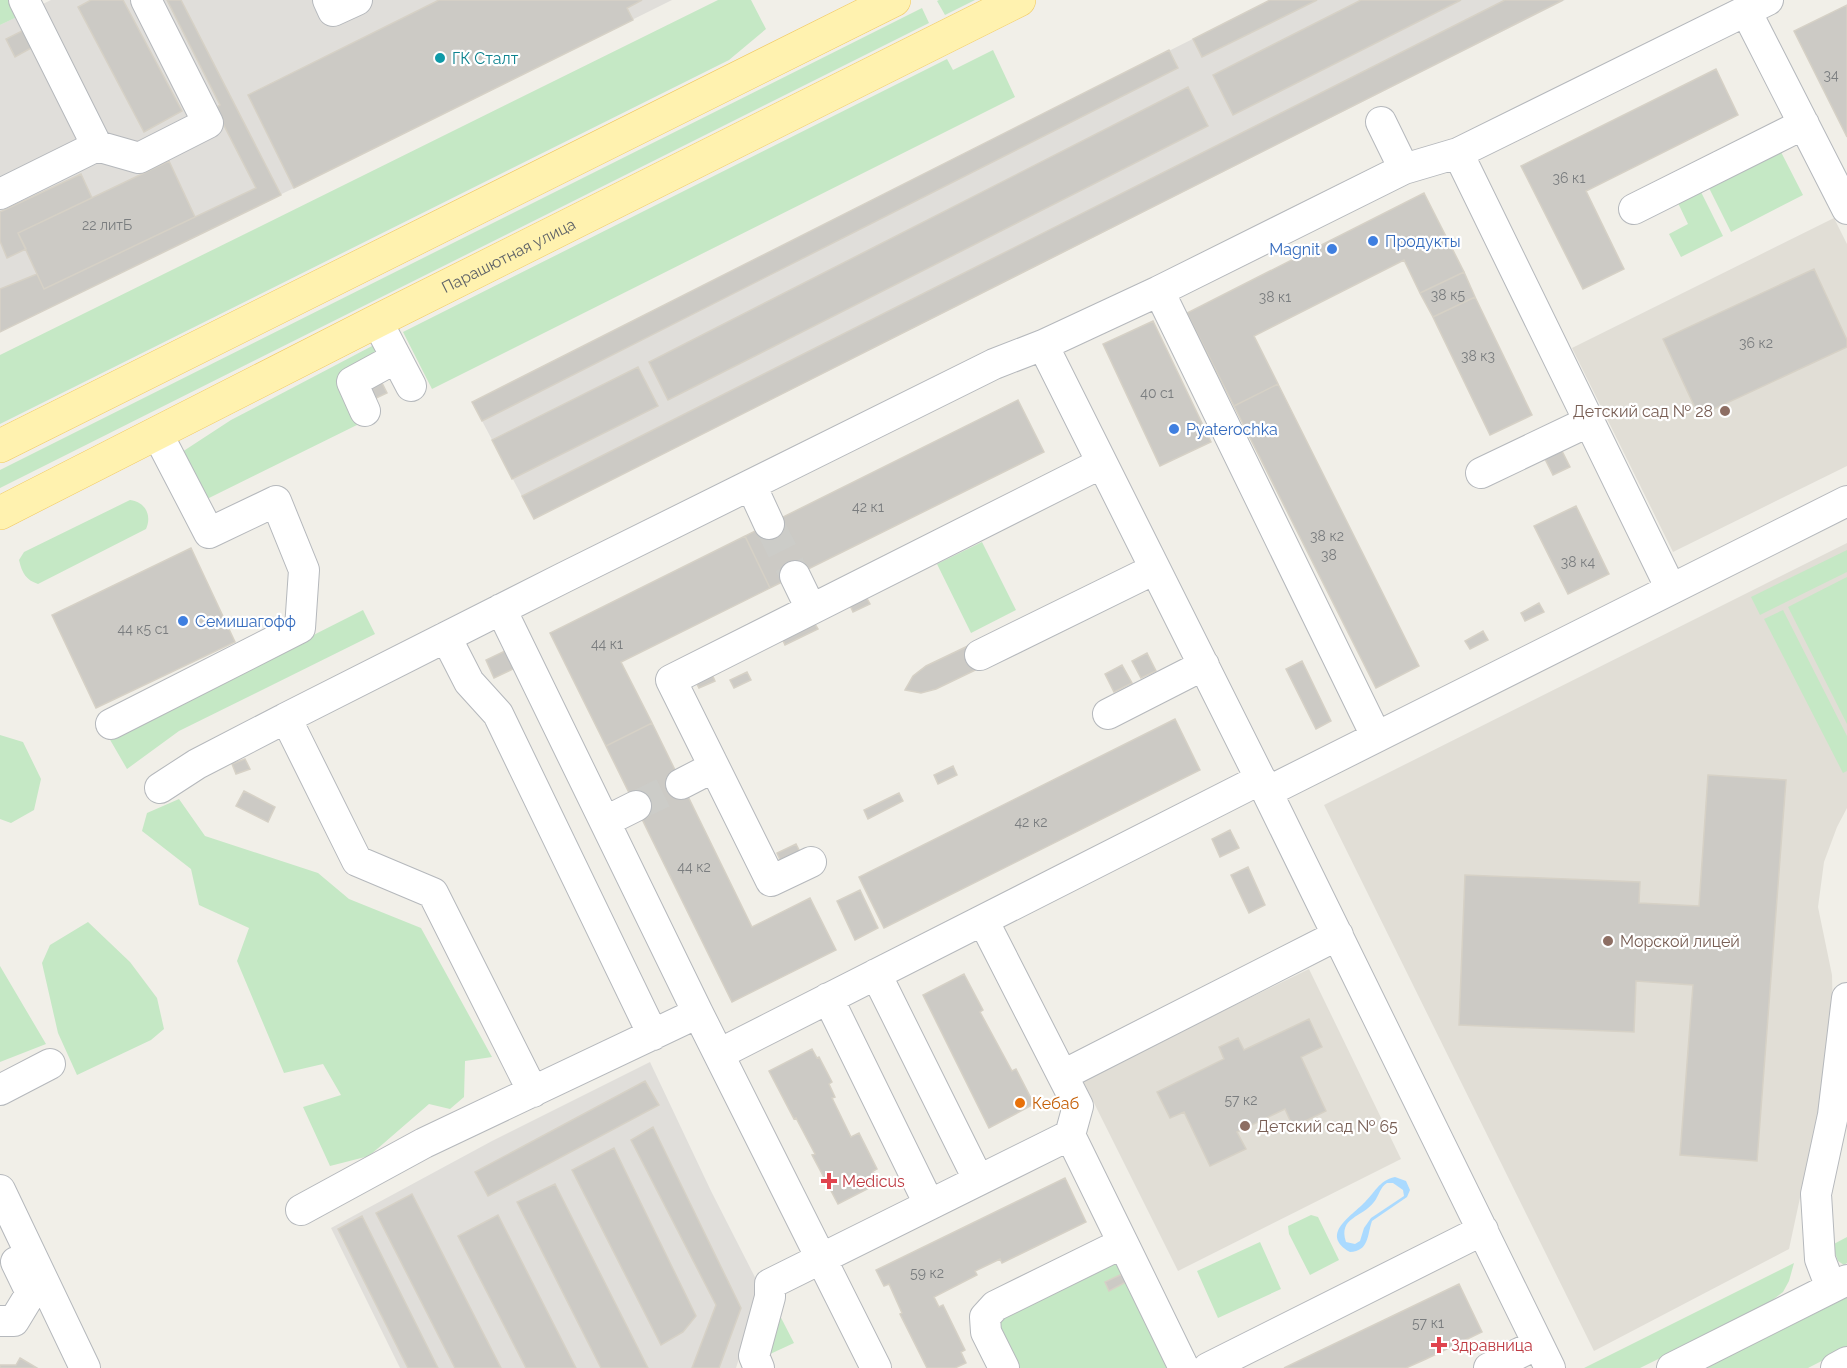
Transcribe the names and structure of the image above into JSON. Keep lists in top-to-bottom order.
{
  "streets": {
    "main road": ["Парашютная улица"]
  },
  "places": {
    "other": [
      "ГК Сталт",
      "Продукты",
      "Magnit",
      "Детский сад № 28",
      "Pyaterochka",
      "Семишагофф",
      "Морской лицей",
      "Кебаб",
      "Детский сад № 65"
    ],
    "health": ["Medicus", "Здравница"]
  },
  "house_numbers": [
    "34",
    "36 к1",
    "22 литБ",
    "38 к5",
    "38 к1",
    "36 к2",
    "38 к3",
    "40 с1",
    "42 к1",
    "38 к2",
    "38",
    "38 к4",
    "44 к5 с1",
    "44 к1",
    "42 к2",
    "44 к2",
    "57 к2",
    "59 к2",
    "57 к1"
  ]
}
